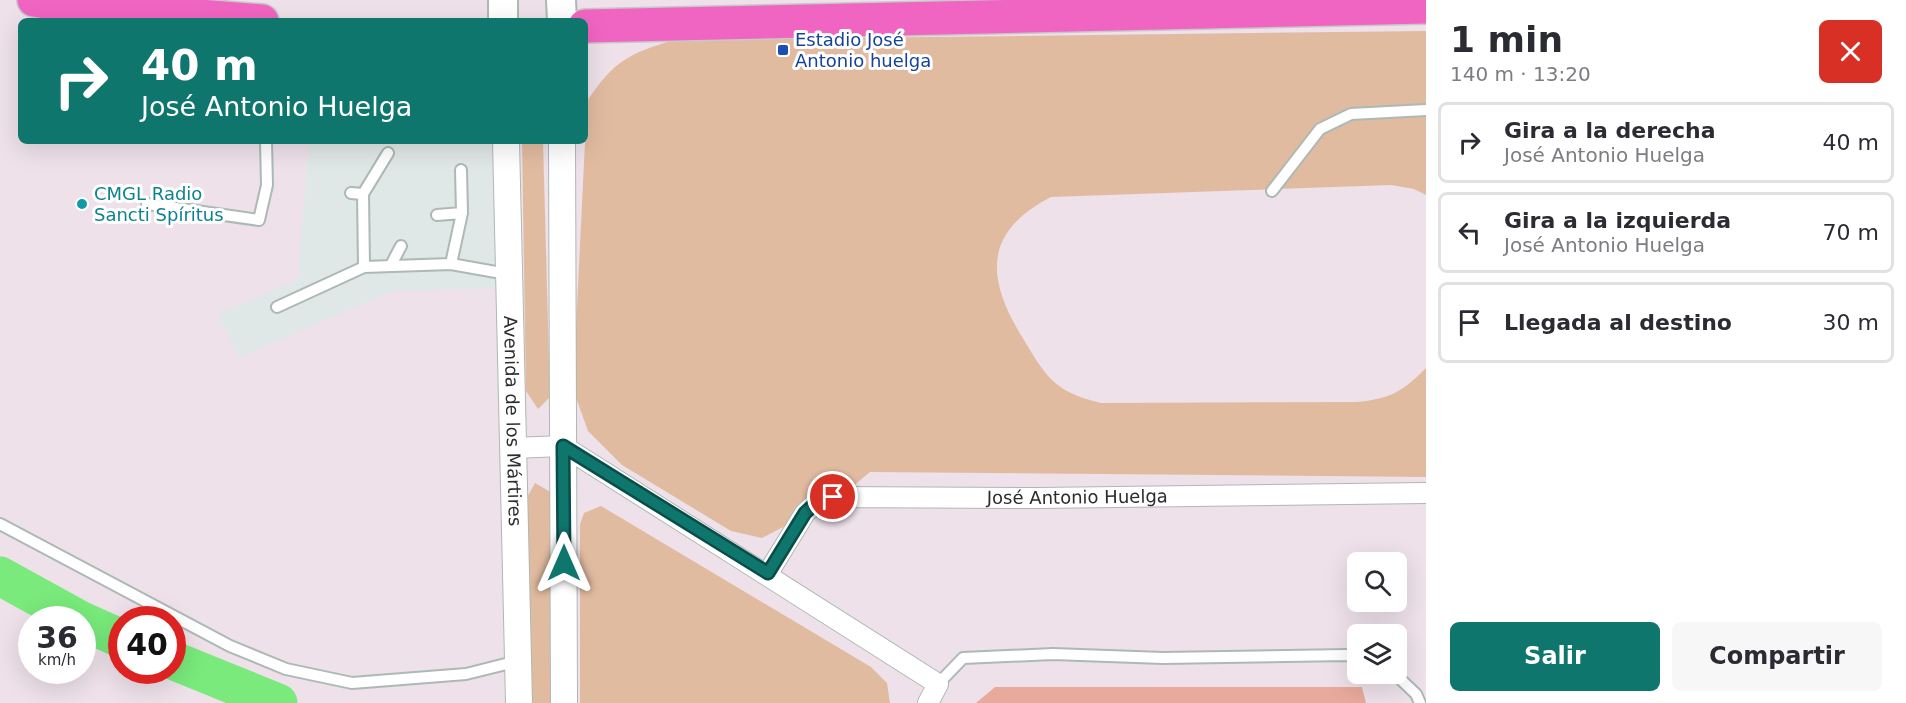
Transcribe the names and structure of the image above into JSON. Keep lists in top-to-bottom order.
{
  "streets": {
    "street": ["Avenida de los Mártires", "José Antonio Huelga"]
  },
  "places": {
    "transit": ["Estadio José Antonio huelga"],
    "other": ["CMGL Radio Sancti Spíritus"]
  },
  "page": {
    "heading": ["1 min", "140 m · 13:20"],
    "turn": ["40 m", "José Antonio Huelga"],
    "list": [
      {
        "name": "Gira a la derecha",
        "note": "José Antonio Huelga",
        "value": "40 m"
      },
      {
        "name": "Gira a la izquierda",
        "note": "José Antonio Huelga",
        "value": "70 m"
      },
      {
        "name": "Llegada al destino",
        "value": "30 m"
      }
    ],
    "speed": "36 km/h",
    "limit": "40",
    "buttons": ["Salir", "Compartir"]
  }
}
